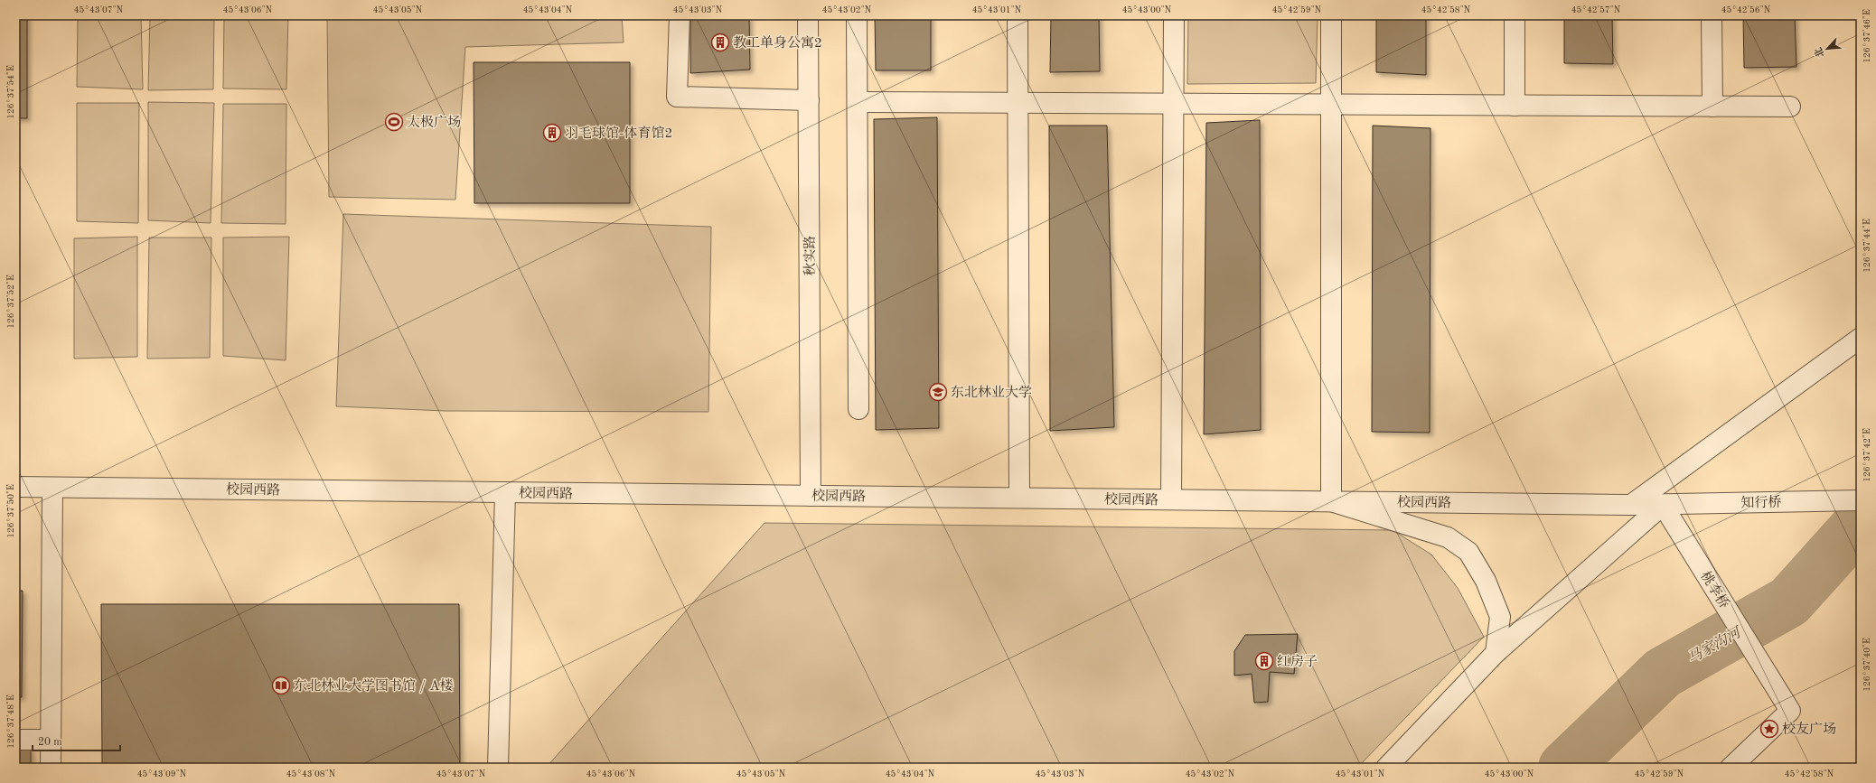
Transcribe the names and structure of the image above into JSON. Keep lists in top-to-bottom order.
{
  "streets": {
    "street": [
      "秋实路",
      "校园西路",
      "知行桥",
      "桃李桥"
    ]
  },
  "crossings": [
    ["秋实路", "校园西路"],
    ["校园西路", "知行桥"],
    ["校园西路", "桃李桥"],
    ["知行桥", "桃李桥"]
  ],
  "water": ["马家沟河"],
  "places": {
    "building": ["教工单身公寓2", "羽毛球馆-体育馆2", "红房子"],
    "sports": ["太极广场"],
    "school or university": ["东北林业大学"],
    "library": ["东北林业大学图书馆 / A楼"],
    "place": ["校友广场"]
  },
  "scale_bar": "20 m",
  "north": "bottom left",
  "coordinates": [
    "45°43'07\"N",
    "45°43'06\"N",
    "45°43'05\"N",
    "45°43'04\"N",
    "45°43'03\"N",
    "45°43'02\"N",
    "45°43'01\"N",
    "45°43'00\"N",
    "45°42'59\"N",
    "45°42'58\"N",
    "45°42'57\"N",
    "45°42'56\"N",
    "126°37'46\"E",
    "126°37'54\"E",
    "126°37'44\"E",
    "126°37'52\"E",
    "126°37'42\"E",
    "126°37'50\"E",
    "126°37'40\"E",
    "126°37'48\"E",
    "45°43'09\"N",
    "45°43'08\"N"
  ]
}
